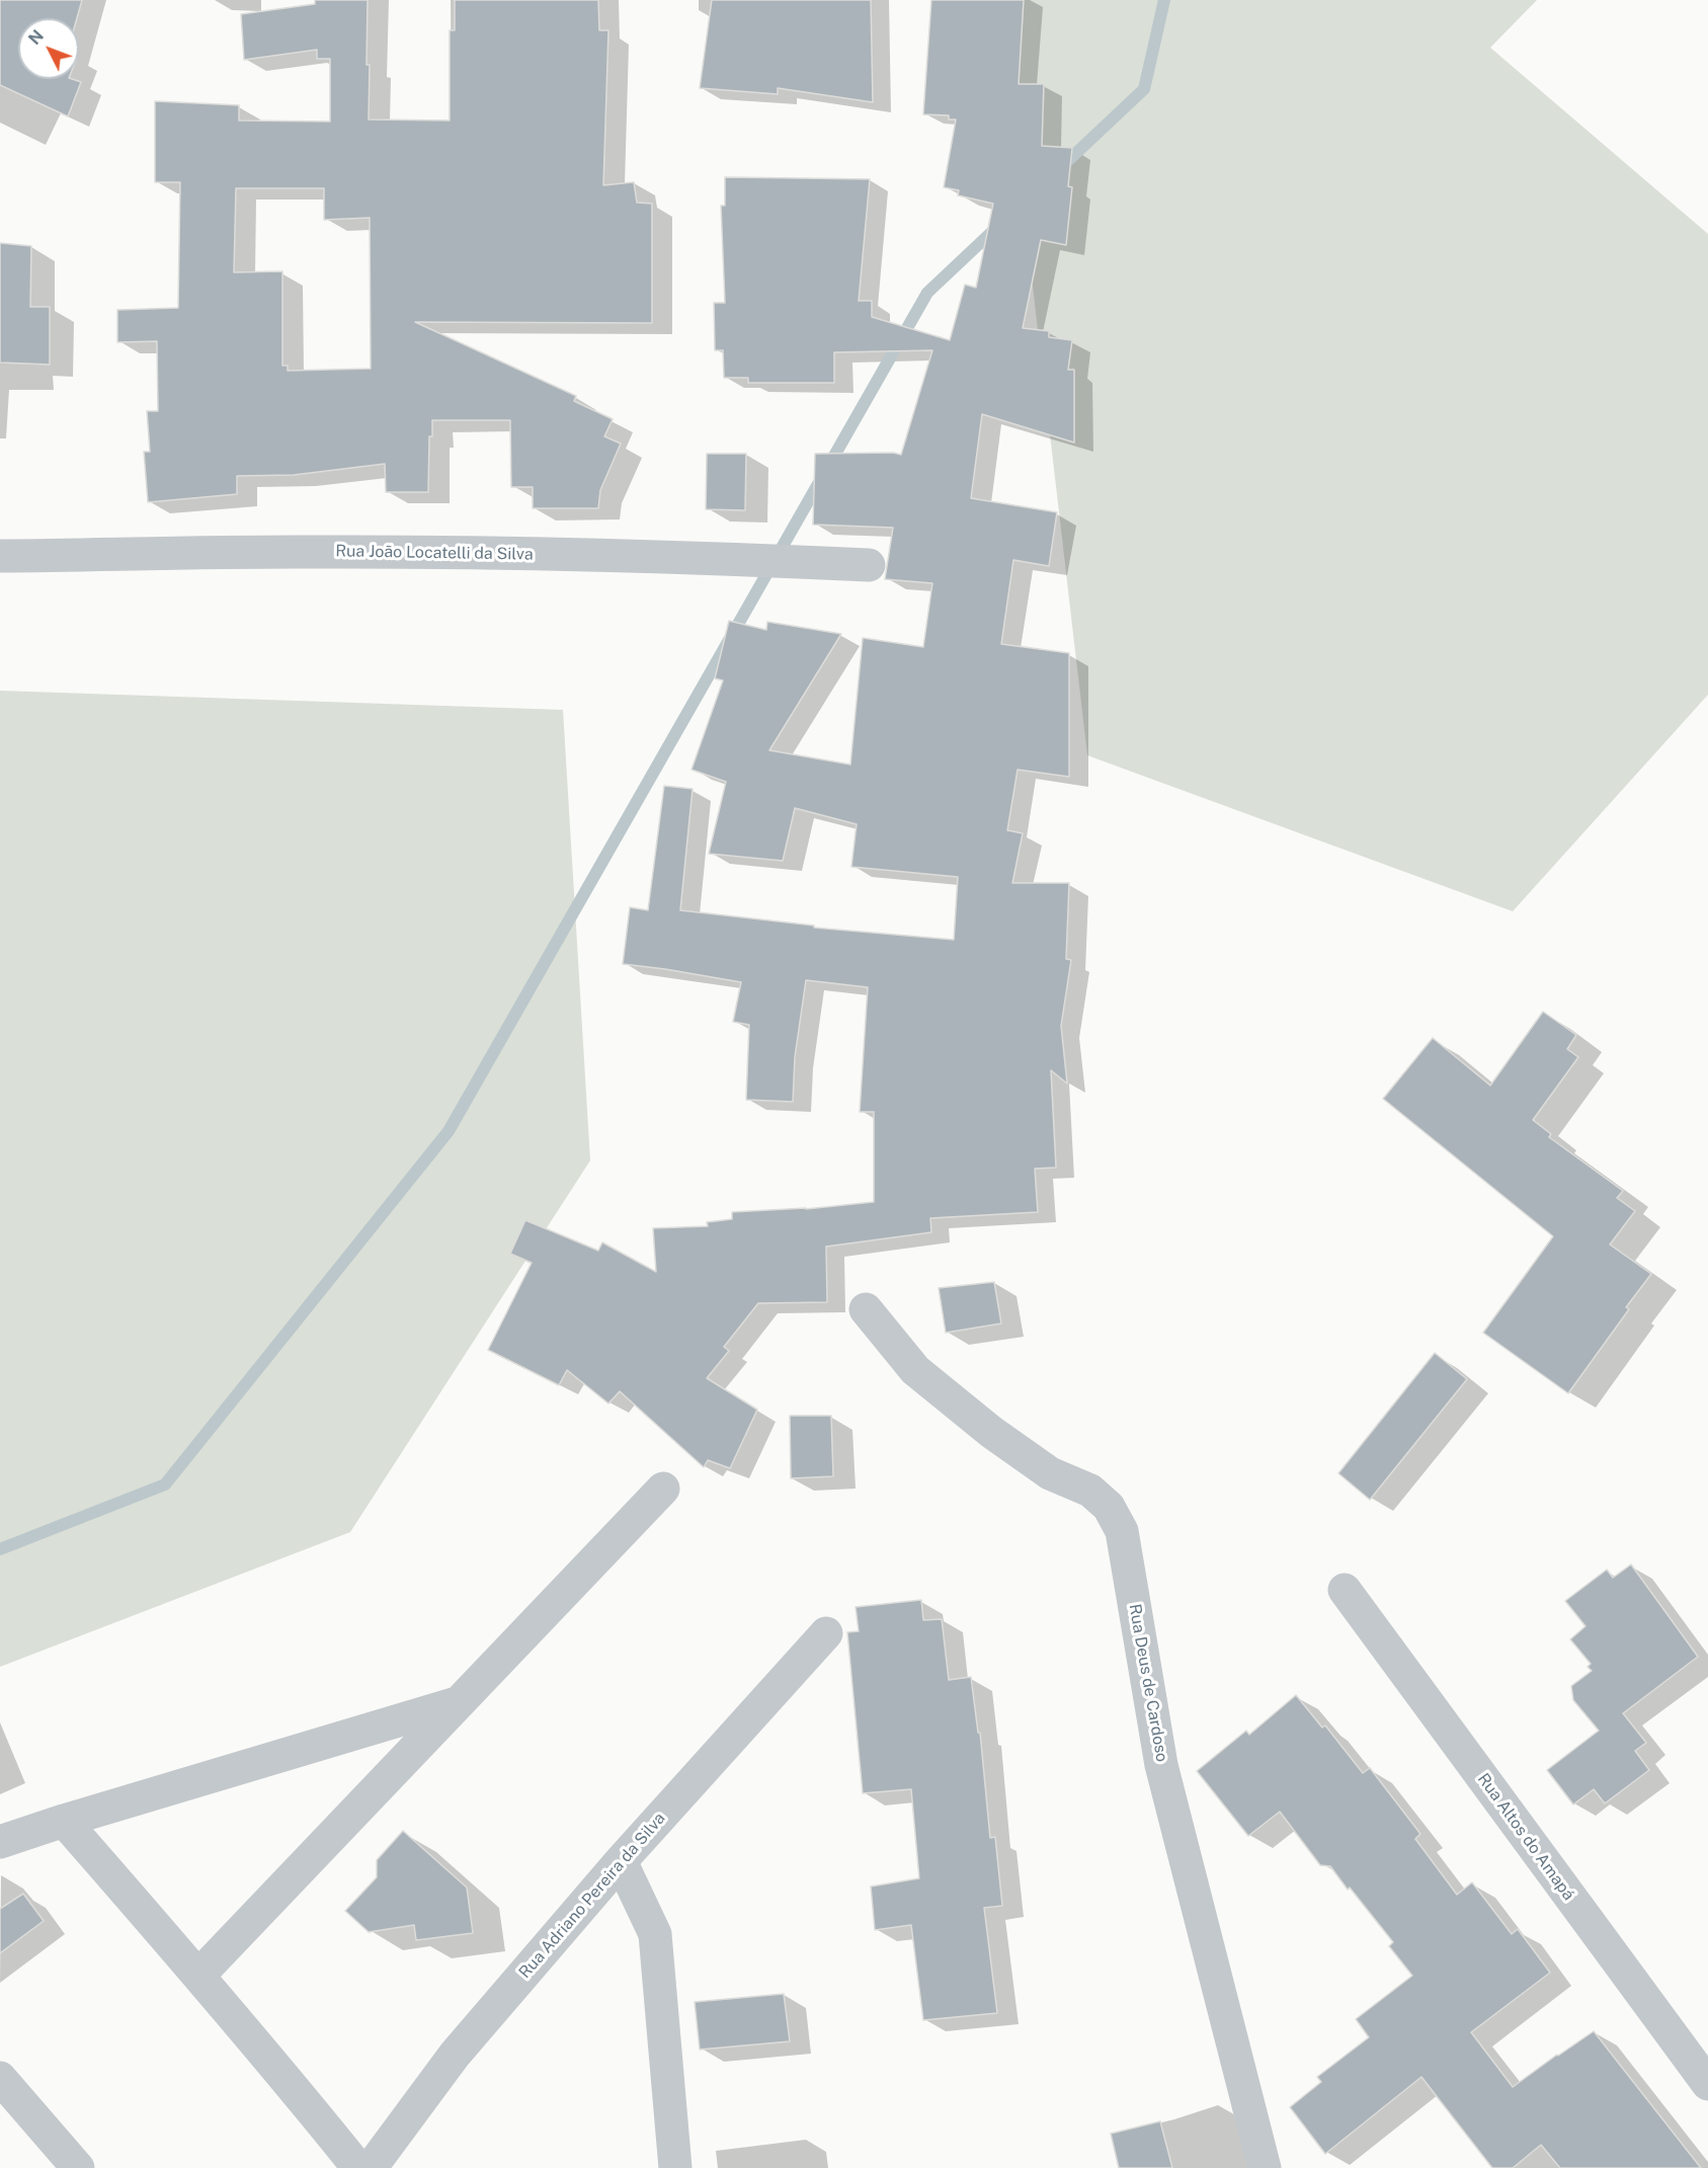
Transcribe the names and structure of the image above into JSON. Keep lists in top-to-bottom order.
{
  "streets": {
    "street": [
      "Rua João Locatelli da Silva",
      "Rua Deus de Cardoso",
      "Rua Altos do Amapá",
      "Rua Adriano Pereira da Silva"
    ]
  },
  "north": "top left"
}
